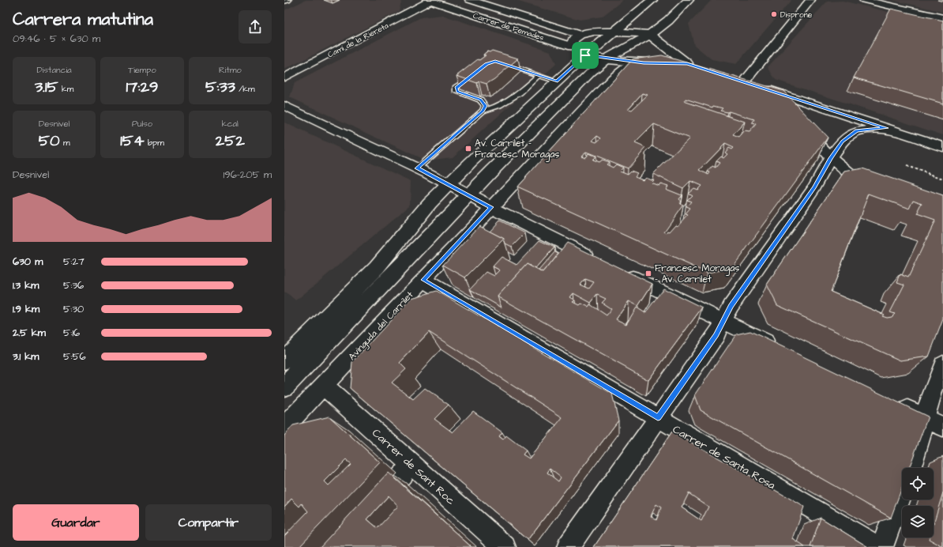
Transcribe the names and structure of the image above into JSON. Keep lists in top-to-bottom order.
{
  "streets": {
    "street": [
      "Carrer de Femades",
      "Camí de la Riereta",
      "Avinguda del Carrilet",
      "Carrer de Santa Rosa",
      "Carrer de Sant Roc"
    ]
  },
  "crossings": [
    ["Carrer de Femades", "Camí de la Riereta"],
    ["Avinguda del Carrilet", "Carrer de Santa Rosa"],
    ["Avinguda del Carrilet", "Carrer de Sant Roc"]
  ],
  "places": {
    "other": ["Disprone"],
    "transit": ["Av. Carrilet - Francesc Moragas", "Francesc Moragas - Av. Carrilet"]
  },
  "page": {
    "heading": ["Carrera matutina", "09:46 · 5 × 630 m"],
    "stats": [
      ["Distancia", "3.15 km"],
      ["Tiempo", "17:29"],
      ["Ritmo", "5:33 /km"],
      ["Desnivel", "50 m"],
      ["Pulso", "154 bpm"],
      ["kcal", "252"]
    ],
    "chart": ["Desnivel", "196–205 m"],
    "list": [
      {
        "name": "630 m",
        "note": "5:27"
      },
      {
        "name": "1.3 km",
        "note": "5:36"
      },
      {
        "name": "1.9 km",
        "note": "5:30"
      },
      {
        "name": "2.5 km",
        "note": "5:16"
      },
      {
        "name": "3.1 km",
        "note": "5:56"
      }
    ],
    "buttons": ["Guardar", "Compartir"]
  }
}
